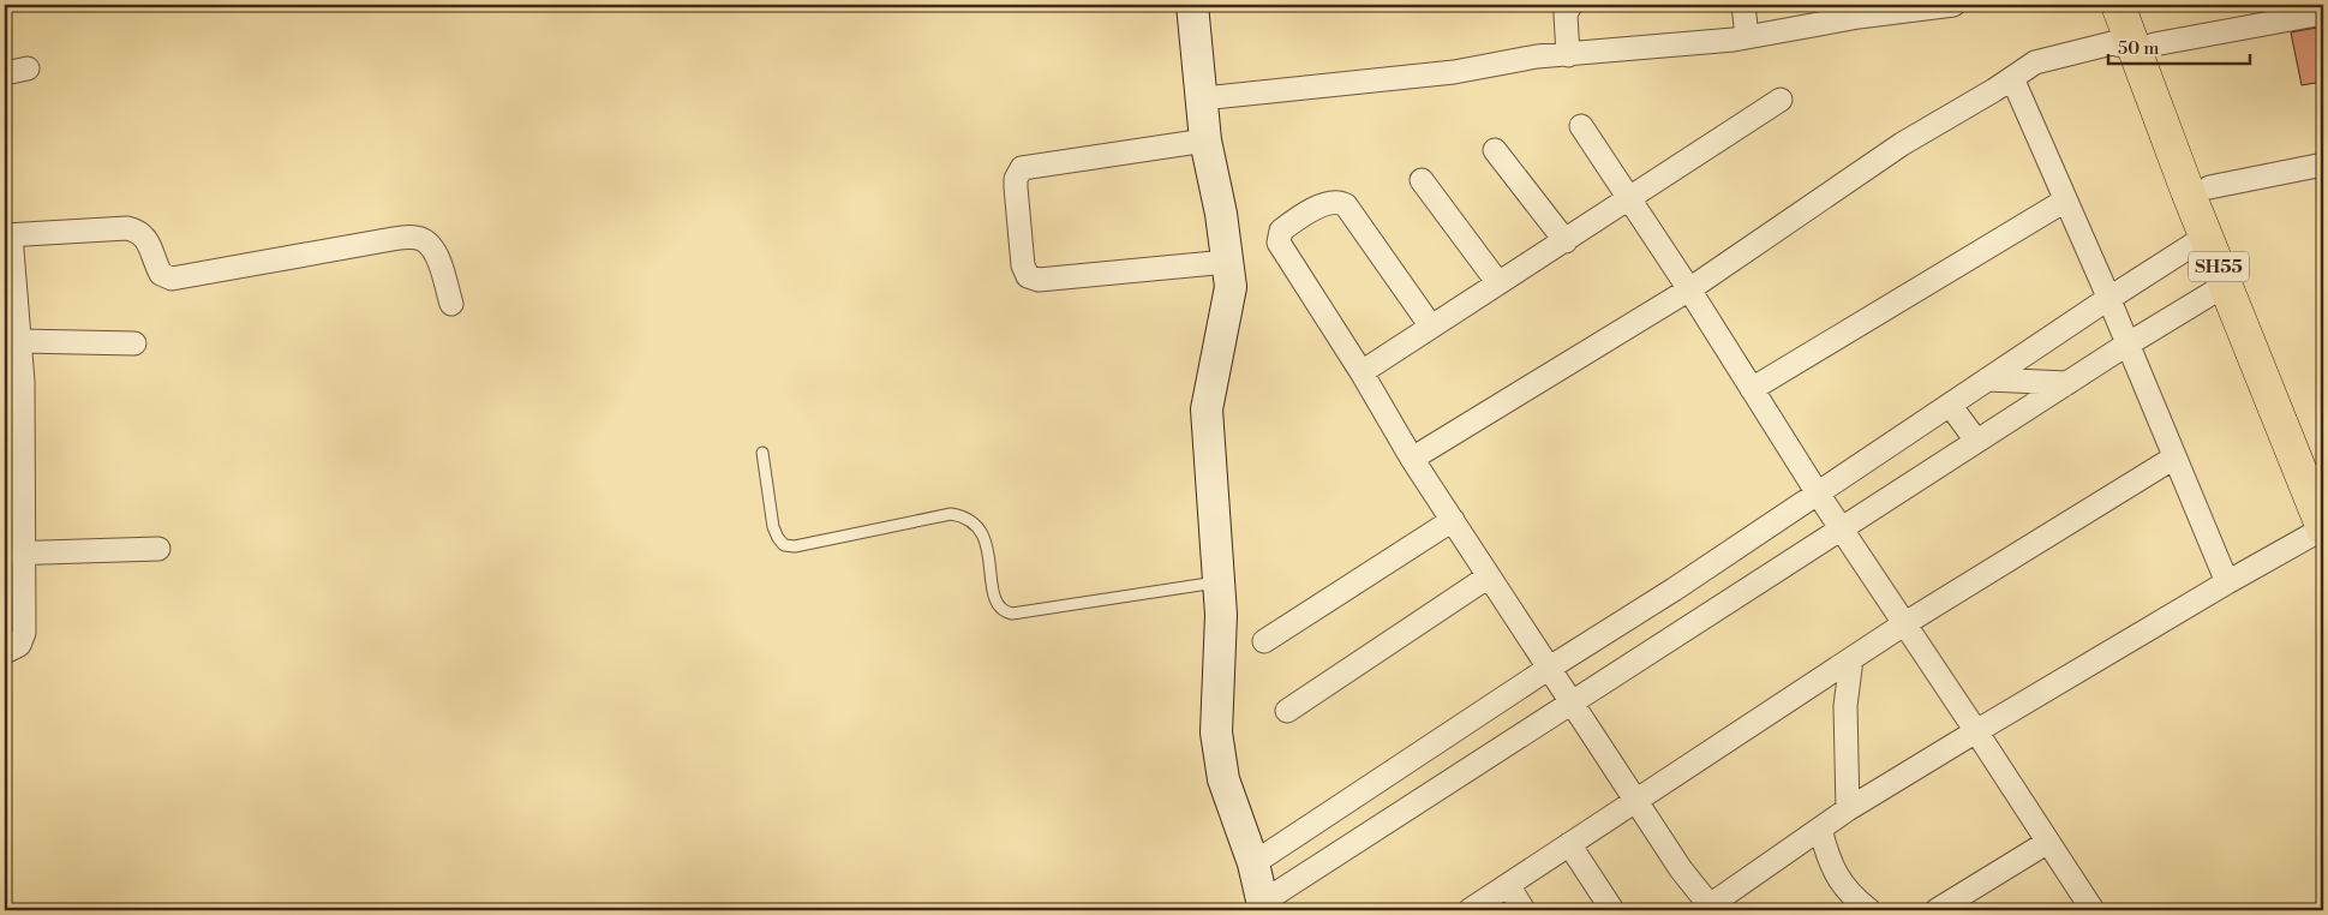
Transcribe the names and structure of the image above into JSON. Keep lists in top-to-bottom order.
{
  "streets": {
    "main road": ["SH55"]
  },
  "scale_bar": "50 m"
}
